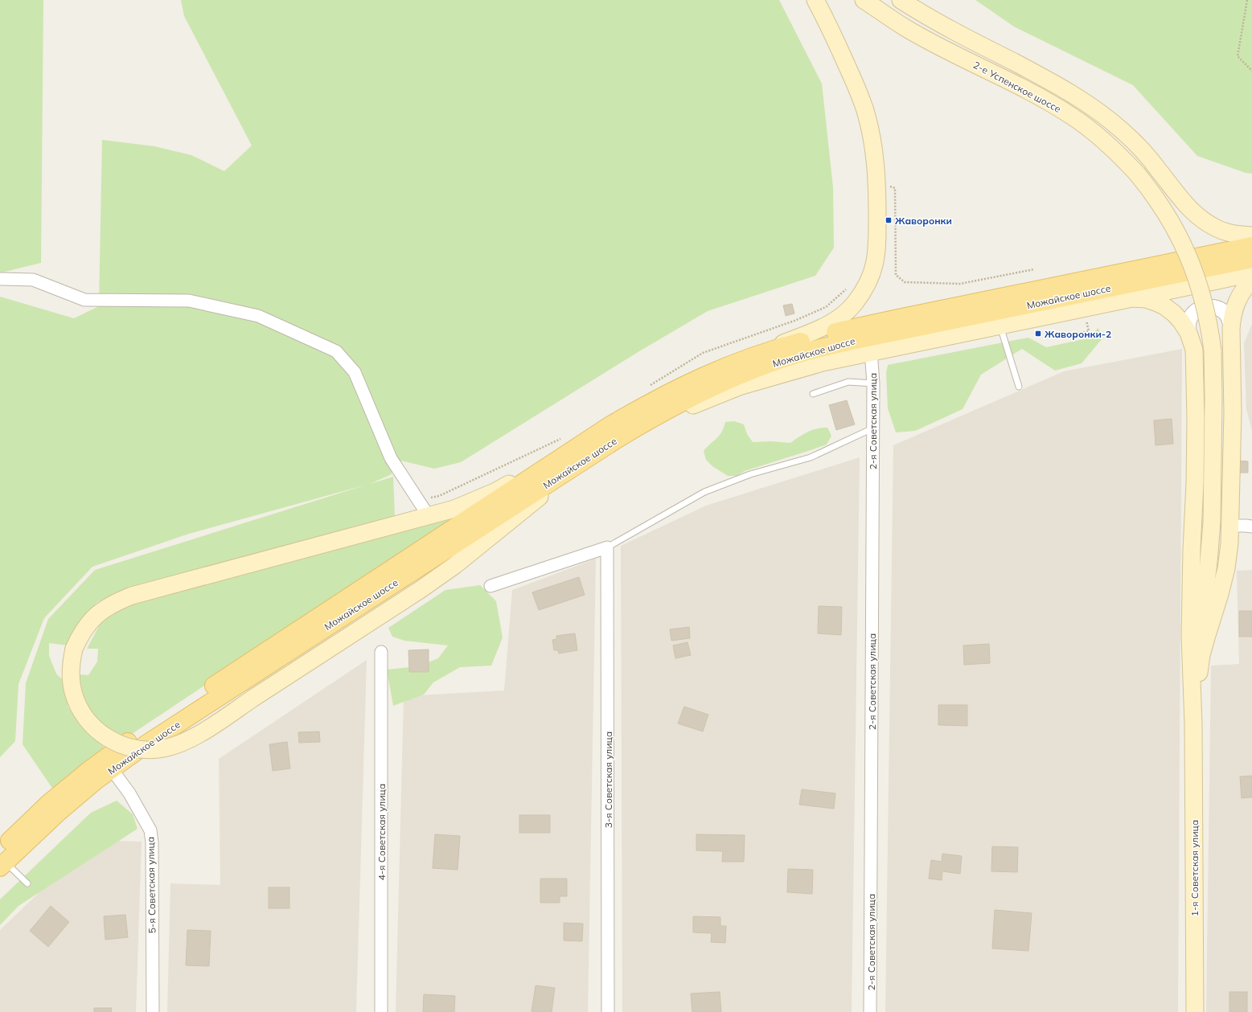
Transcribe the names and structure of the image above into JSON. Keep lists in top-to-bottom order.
{
  "streets": {
    "main road": ["2-е Успенское шоссе", "Можайское шоссе", "1-я Советская улица"],
    "street": [
      "2-я Советская улица",
      "3-я Советская улица",
      "4-я Советская улица",
      "5-я Советская улица"
    ]
  },
  "crossings": [
    ["Можайское шоссе", "5-я Советская улица"]
  ],
  "places": {
    "transit": ["Жаворонки", "Жаворонки-2"]
  }
}
